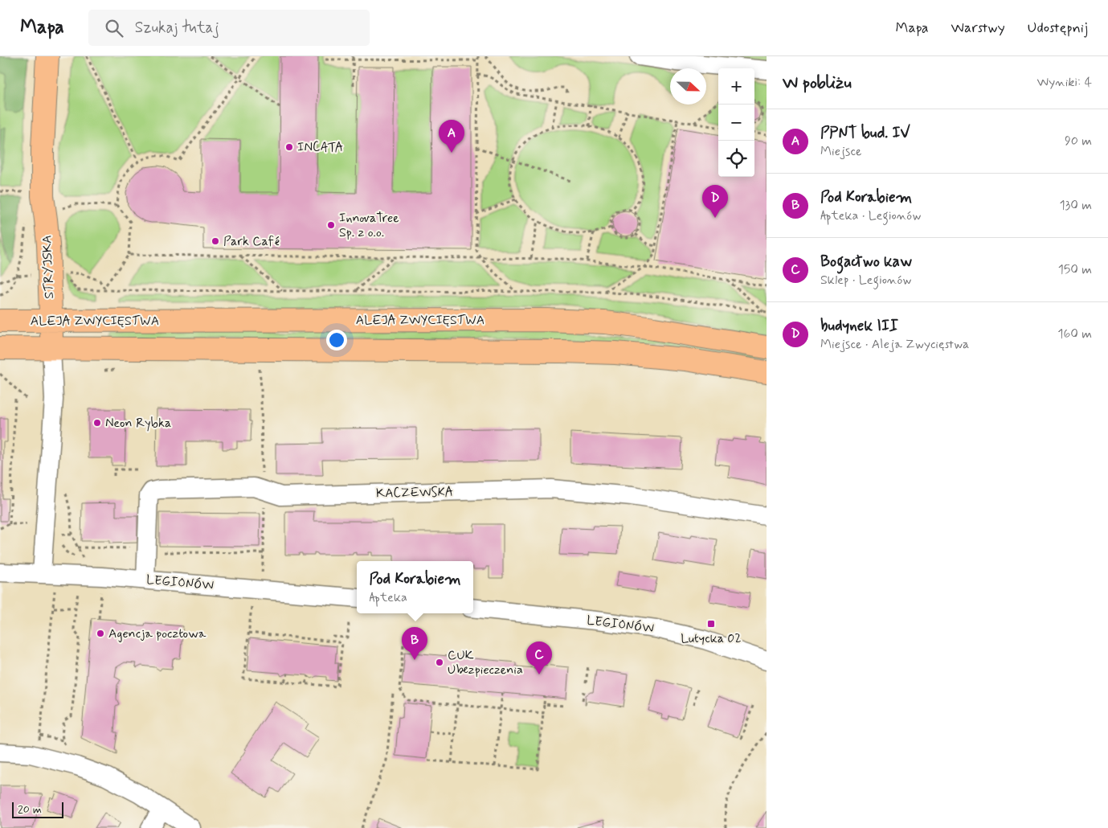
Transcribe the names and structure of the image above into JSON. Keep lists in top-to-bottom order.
{
  "streets": {
    "main road": ["STRYJSKA", "ALEJA ZWYCIĘSTWA"],
    "street": ["KACZEWSKA", "LEGIONÓW"]
  },
  "crossings": [
    ["STRYJSKA", "ALEJA ZWYCIĘSTWA"],
    ["STRYJSKA", "LEGIONÓW"],
    ["KACZEWSKA", "LEGIONÓW"]
  ],
  "places": {
    "other": [
      "INCATA",
      "InnovaTree Sp. z o.o.",
      "Park Café",
      "Neon Rybka",
      "Agencja pocztowa",
      "CUK Ubezpieczenia"
    ],
    "transit": ["Lutycka 02"]
  },
  "scale_bar": "20 m",
  "north": "right",
  "page": {
    "header": "Mapa",
    "search": "Szukaj tutaj",
    "nav": ["Mapa", "Warstwy", "Udostępnij"],
    "heading": ["W pobliżu", "Wyniki: 4"],
    "map_buttons": ["+", "−"],
    "list": [
      {
        "mark": "A",
        "name": "PPNT bud. IV",
        "note": "Miejsce",
        "value": "90 m"
      },
      {
        "mark": "B",
        "name": "Pod Korabiem",
        "note": "Apteka · Legionów",
        "value": "130 m"
      },
      {
        "mark": "C",
        "name": "Bogactwo kaw",
        "note": "Sklep · Legionów",
        "value": "150 m"
      },
      {
        "mark": "D",
        "name": "budynek III",
        "note": "Miejsce · Aleja Zwycięstwa",
        "value": "160 m"
      }
    ],
    "pins": [
      "A",
      "D",
      "B",
      "C"
    ],
    "popup": ["Pod Korabiem", "Apteka"],
    "scale": "20 m"
  }
}
